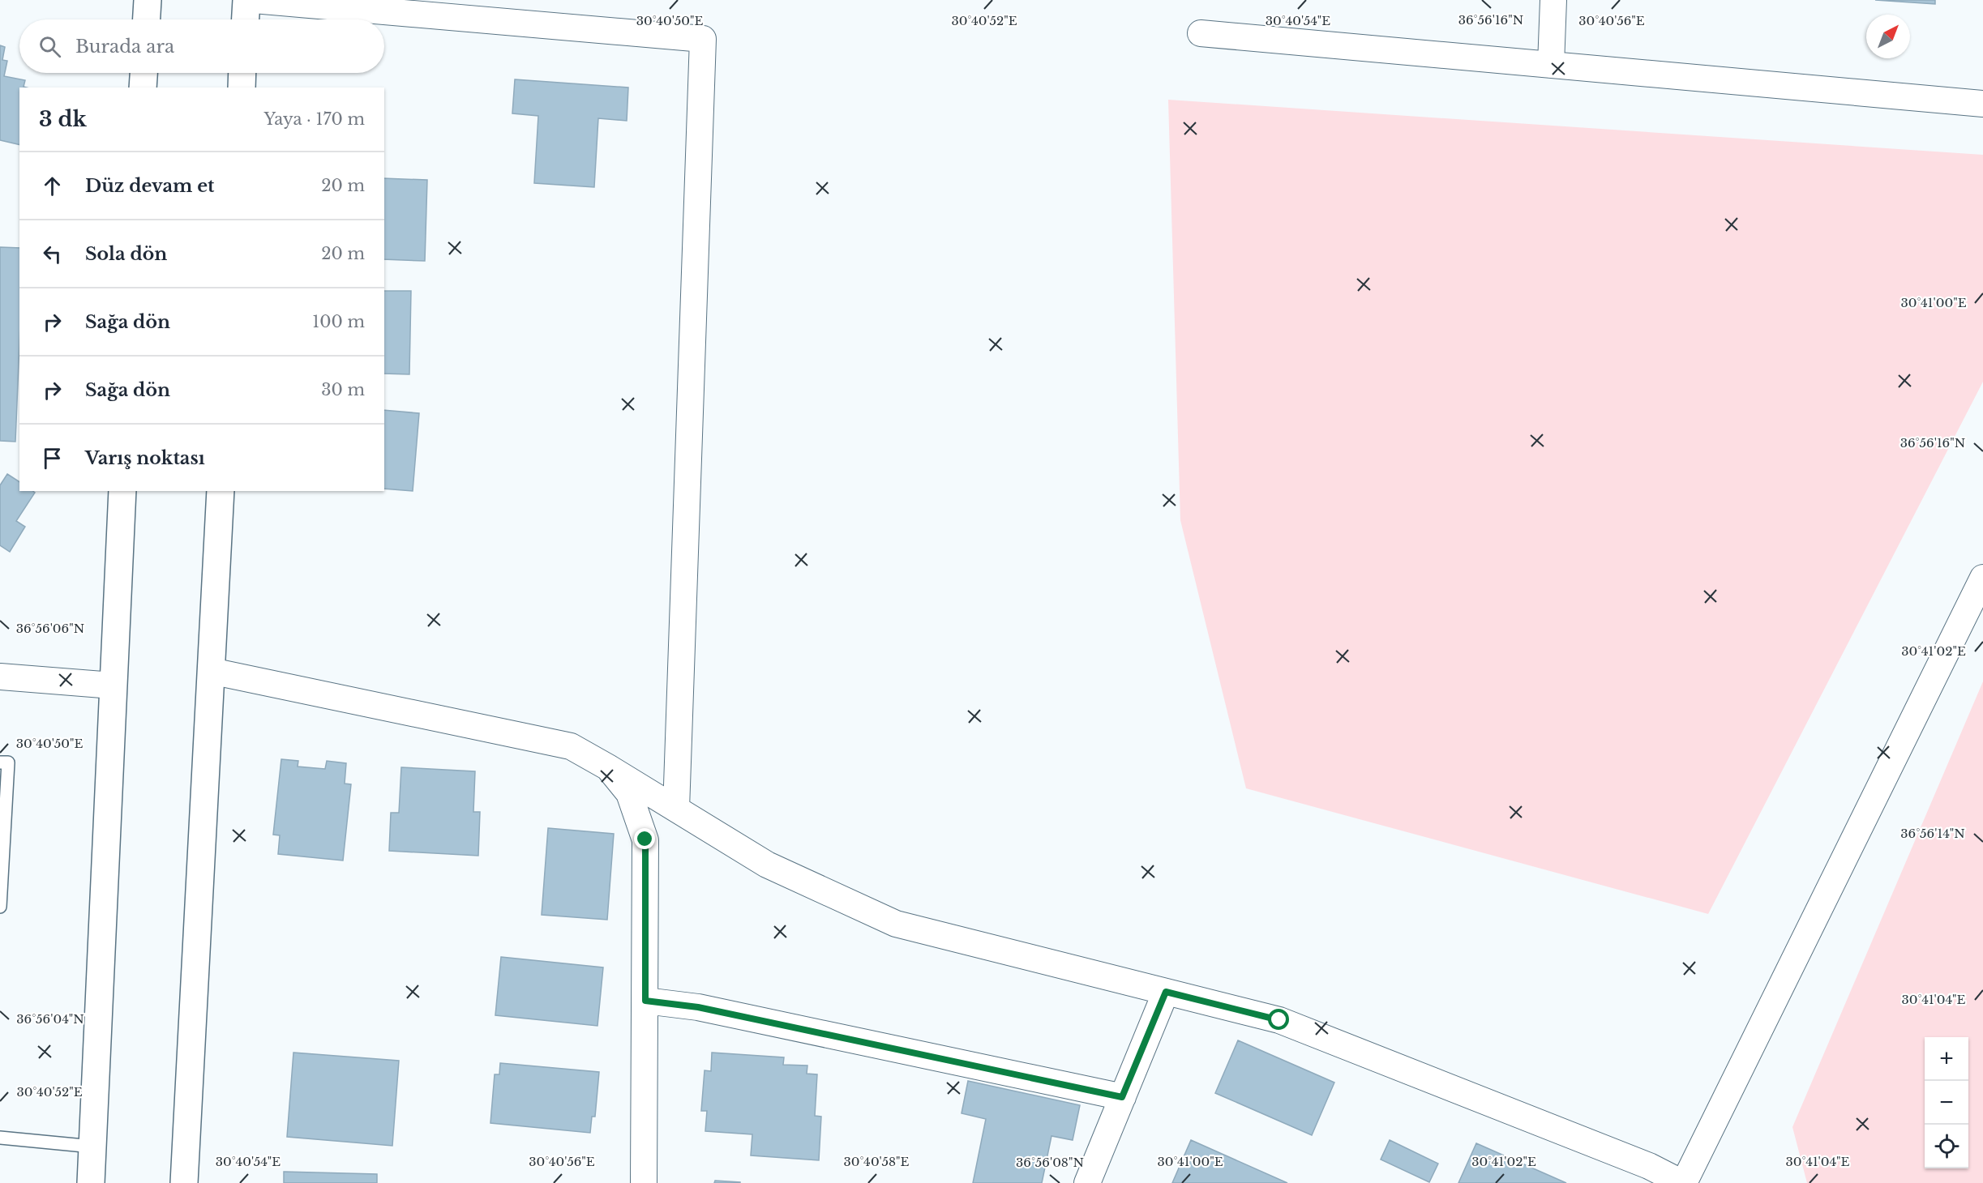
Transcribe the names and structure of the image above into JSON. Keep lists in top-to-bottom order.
{
  "north": "top right",
  "page": {
    "search": "Burada ara",
    "heading": ["3 dk", "Yaya · 170 m"],
    "list": [
      ["Düz devam et", "20 m"],
      ["Sola dön", "20 m"],
      ["Sağa dön", "100 m"],
      ["Sağa dön", "30 m"],
      "Varış noktası"
    ],
    "map_buttons": ["+", "−"]
  },
  "coordinates": [
    "36°56'16\"N",
    "30°40'50\"E",
    "30°40'54\"E",
    "30°40'52\"E",
    "30°40'56\"E",
    "30°41'00\"E",
    "36°56'06\"N",
    "30°41'02\"E",
    "36°56'14\"N",
    "30°41'04\"E",
    "36°56'04\"N",
    "30°40'58\"E",
    "36°56'08\"N"
  ]
}
